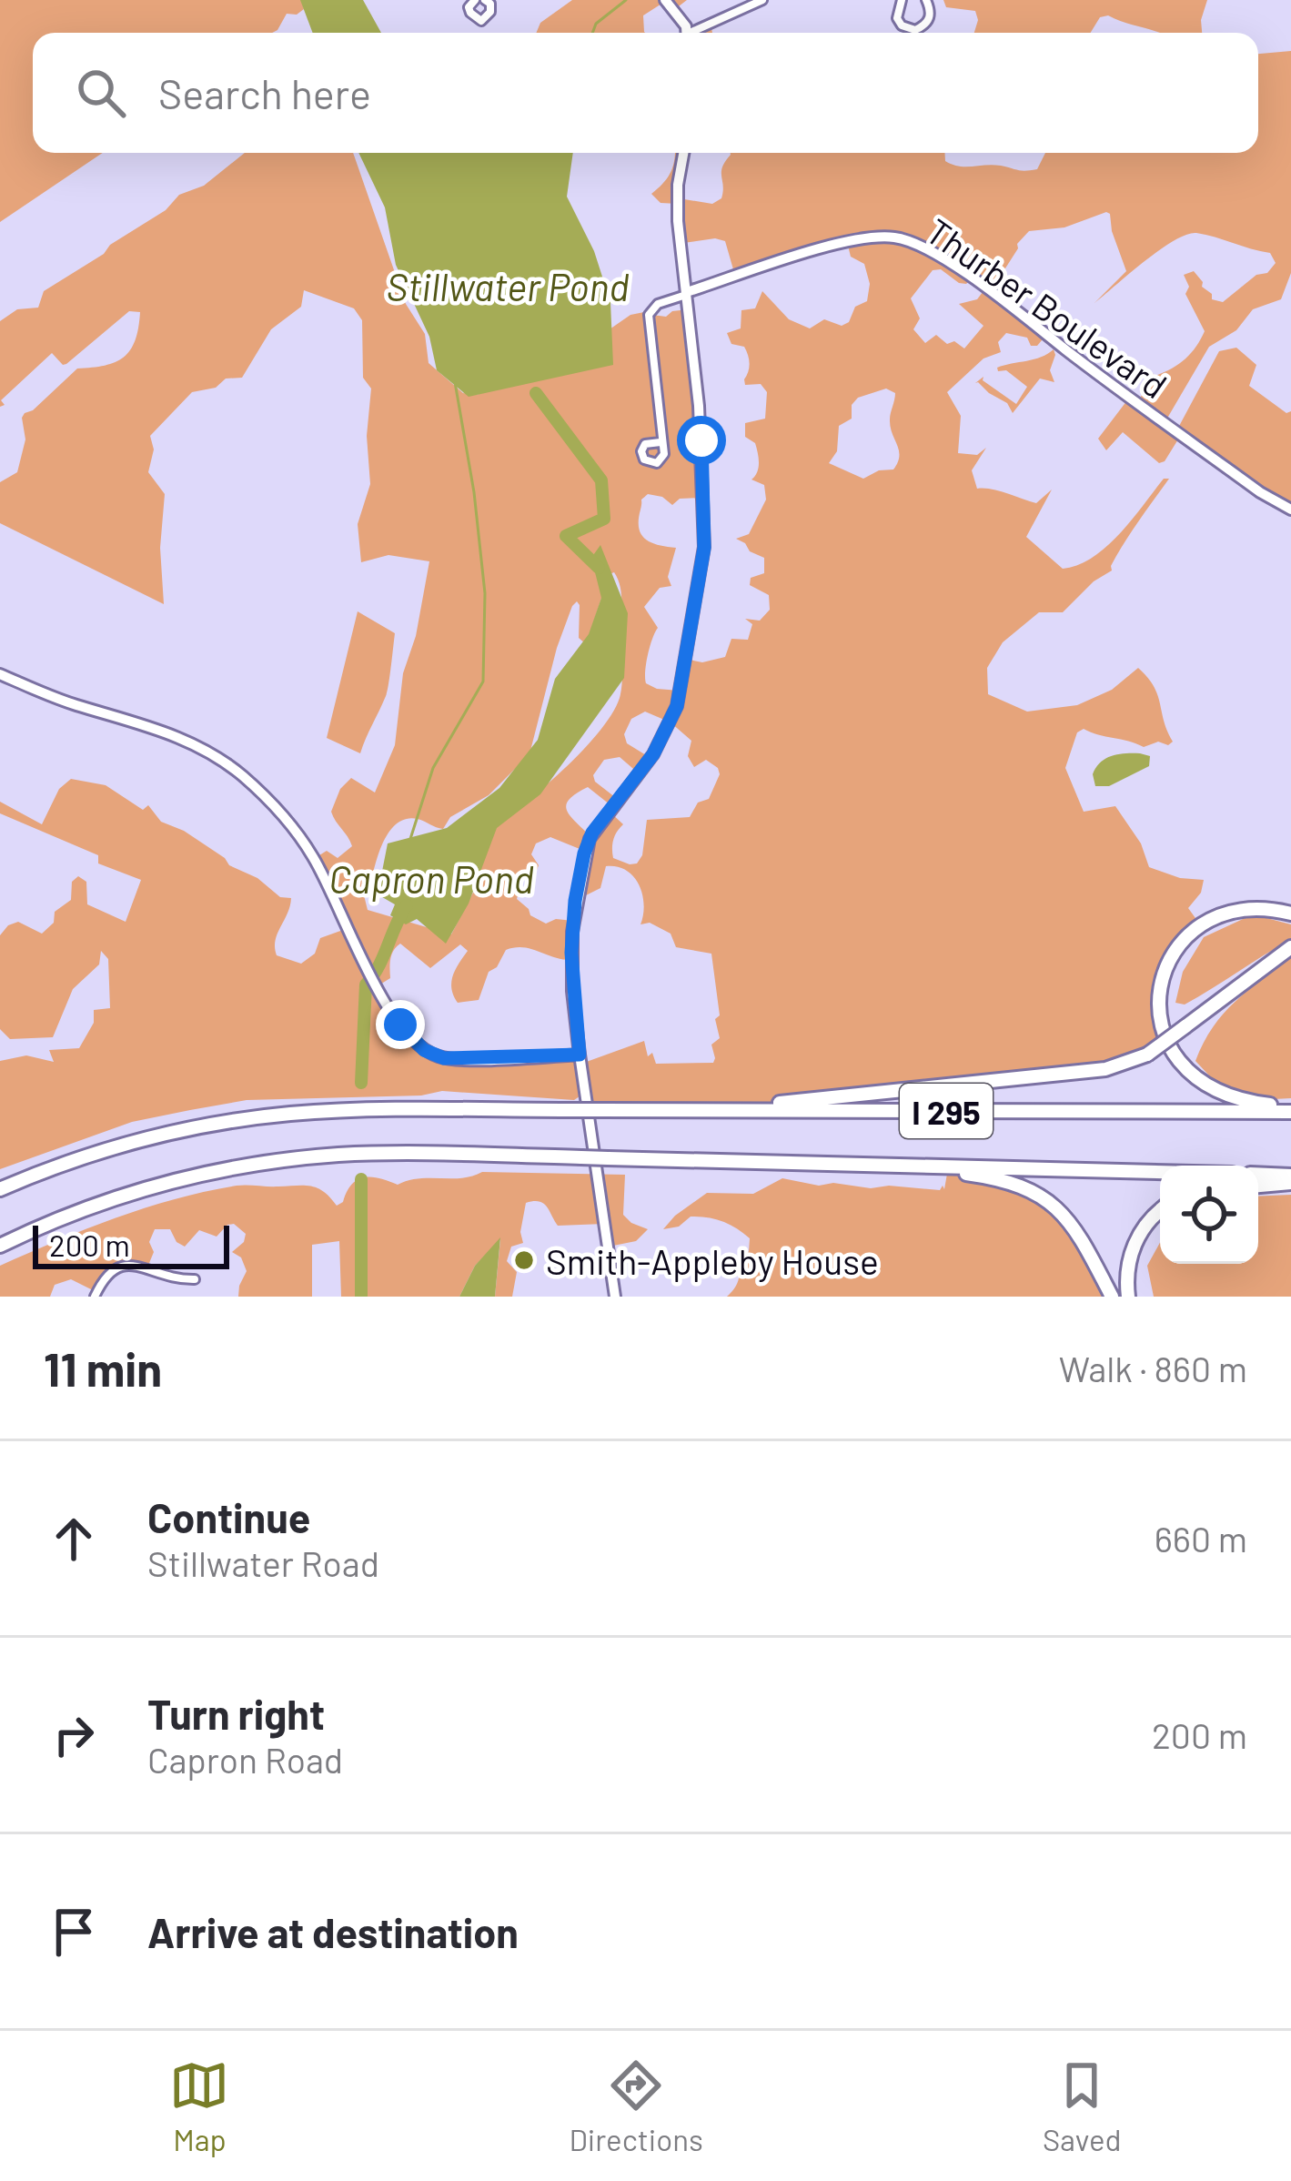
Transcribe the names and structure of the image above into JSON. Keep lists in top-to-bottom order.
{
  "streets": {
    "highway": ["I 295"],
    "street": ["Thurber Boulevard"]
  },
  "water": ["Stillwater Pond", "Capron Pond"],
  "places": ["Smith-Appleby House"],
  "scale_bar": "200 m",
  "page": {
    "search": "Search here",
    "scale": "200 m",
    "heading": ["11 min", "Walk · 860 m"],
    "list": [
      ["Continue", "Stillwater Road", "660 m"],
      ["Turn right", "Capron Road", "200 m"],
      "Arrive at destination"
    ],
    "nav": ["Map", "Directions", "Saved"]
  }
}
